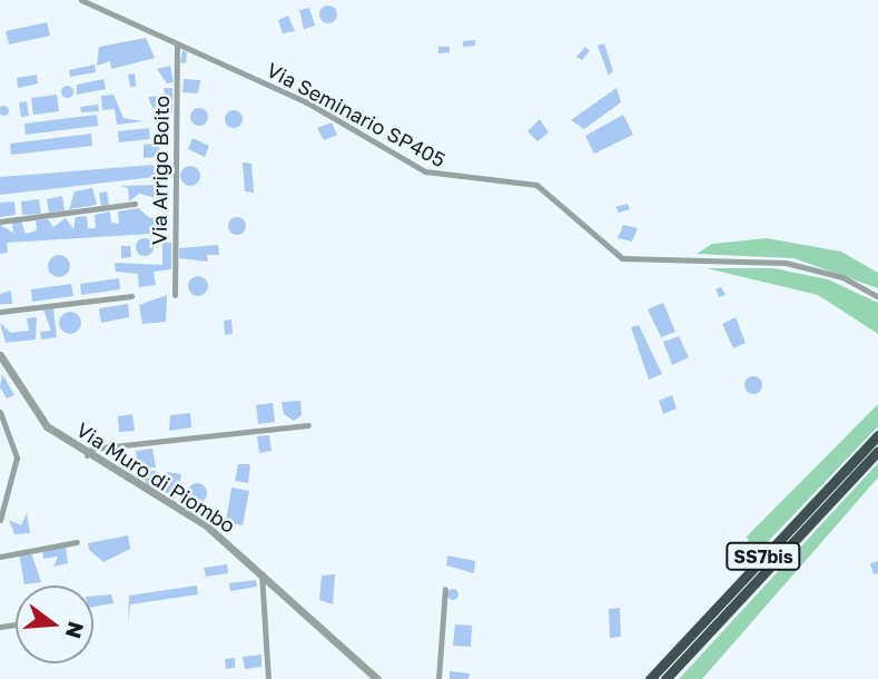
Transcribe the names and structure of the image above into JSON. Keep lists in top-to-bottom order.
{
  "streets": {
    "highway": ["SS7bis"],
    "street": ["Via Seminario SP405", "Via Arrigo Boito", "Via Muro di Piombo"]
  },
  "crossings": [
    ["Via Seminario SP405", "Via Arrigo Boito"]
  ],
  "north": "right"
}
